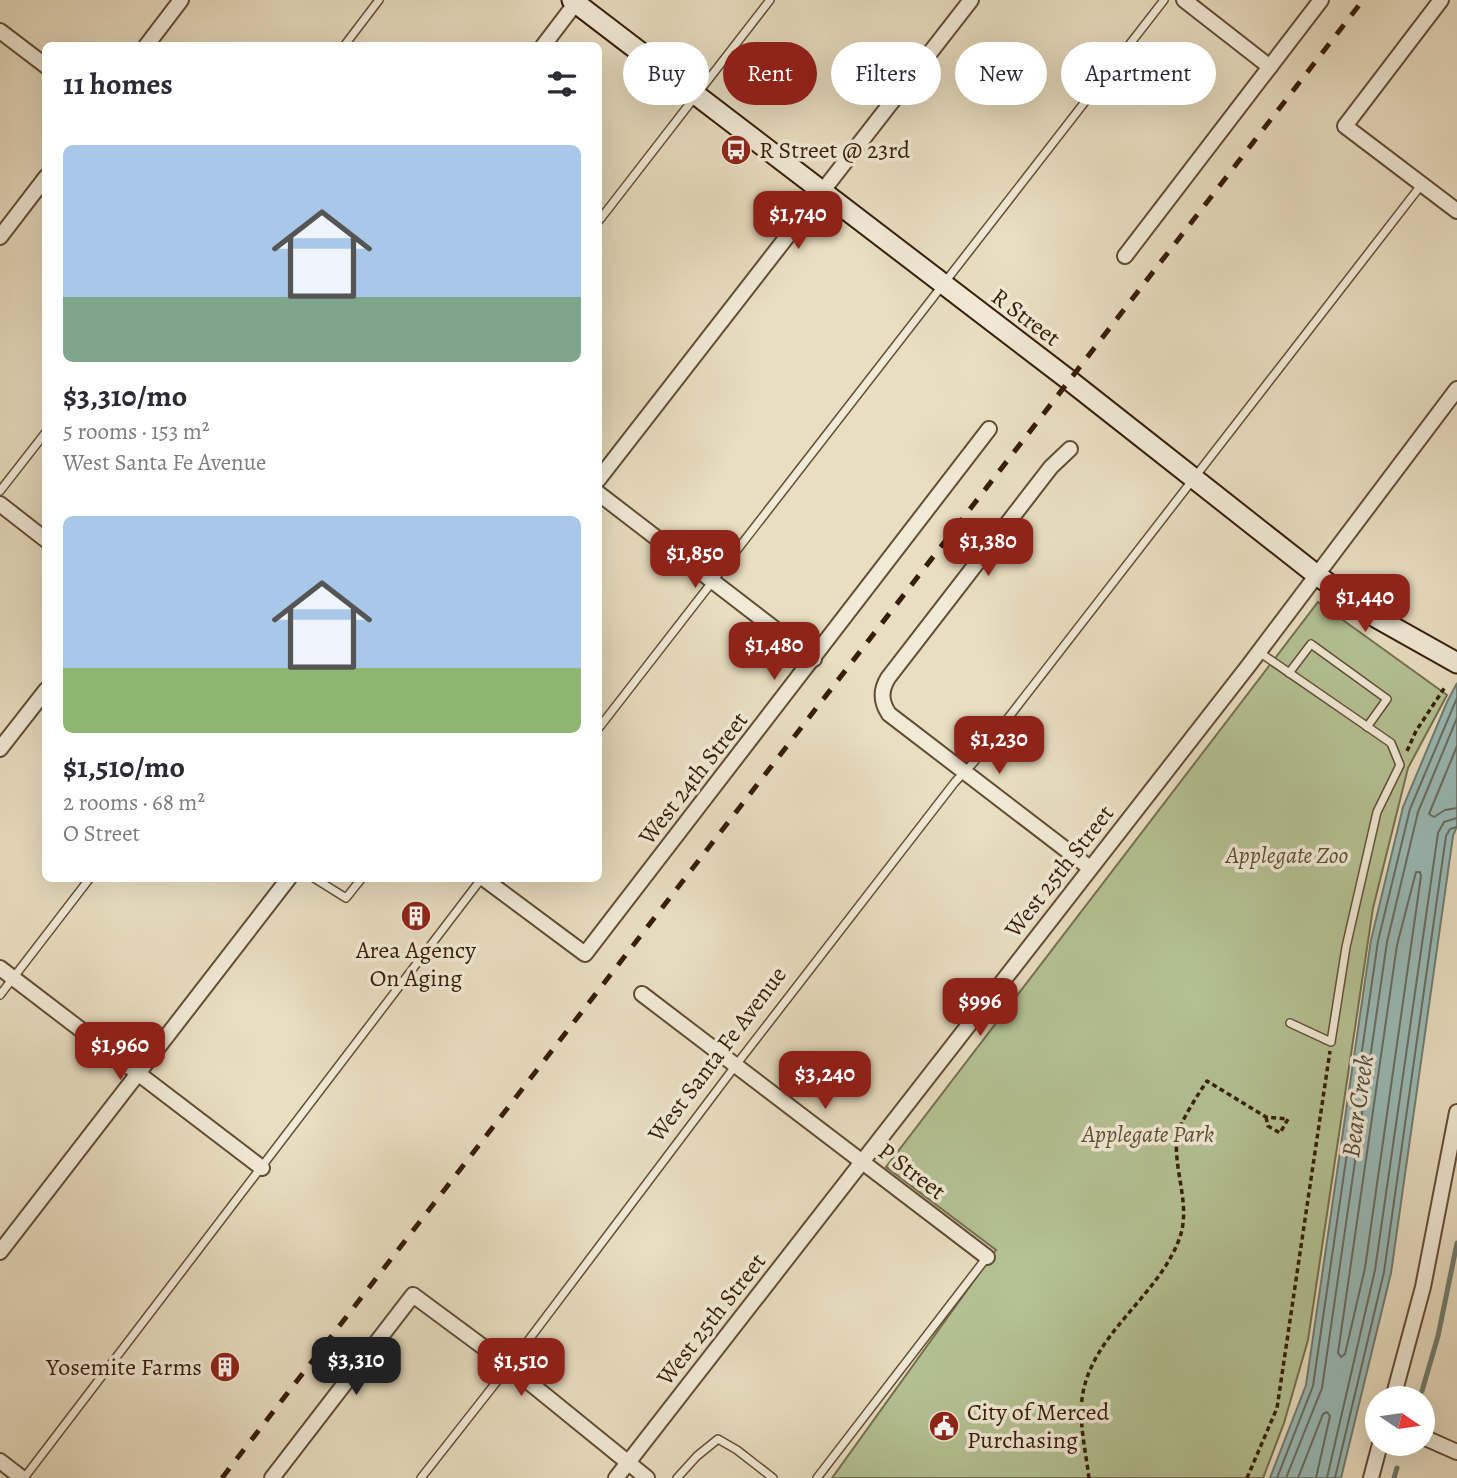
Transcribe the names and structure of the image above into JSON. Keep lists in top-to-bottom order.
{
  "streets": {
    "street": [
      "R Street",
      "West 24th Street",
      "West 25th Street",
      "P Street"
    ],
    "lane": ["West Santa Fe Avenue"]
  },
  "crossings": [
    ["R Street", "West 25th Street"],
    ["R Street", "West Santa Fe Avenue"],
    ["West 25th Street", "P Street"],
    ["West Santa Fe Avenue", "P Street"]
  ],
  "water": ["Bear Creek"],
  "parks": ["Applegate Zoo", "Applegate Park"],
  "places": {
    "bus stop": ["R Street @ 23rd"],
    "building": ["Area Agency On Aging", "Yosemite Farms"],
    "public building": ["City of Merced Purchasing"]
  },
  "north": "right",
  "page": {
    "chip": [
      "Buy",
      "Rent",
      "Filters",
      "New",
      "Apartment"
    ],
    "heading": "11 homes",
    "list": [
      {
        "name": "$3,310/mo",
        "note": "5 rooms · 153 m² · West Santa Fe Avenue"
      },
      {
        "name": "$1,510/mo",
        "note": "2 rooms · 68 m² · O Street"
      }
    ],
    "price": [
      "$1,740",
      "$1,380",
      "$1,850",
      "$1,440",
      "$1,480",
      "$1,230",
      "$996",
      "$1,960",
      "$3,240",
      "$3,310",
      "$1,510"
    ]
  }
}
